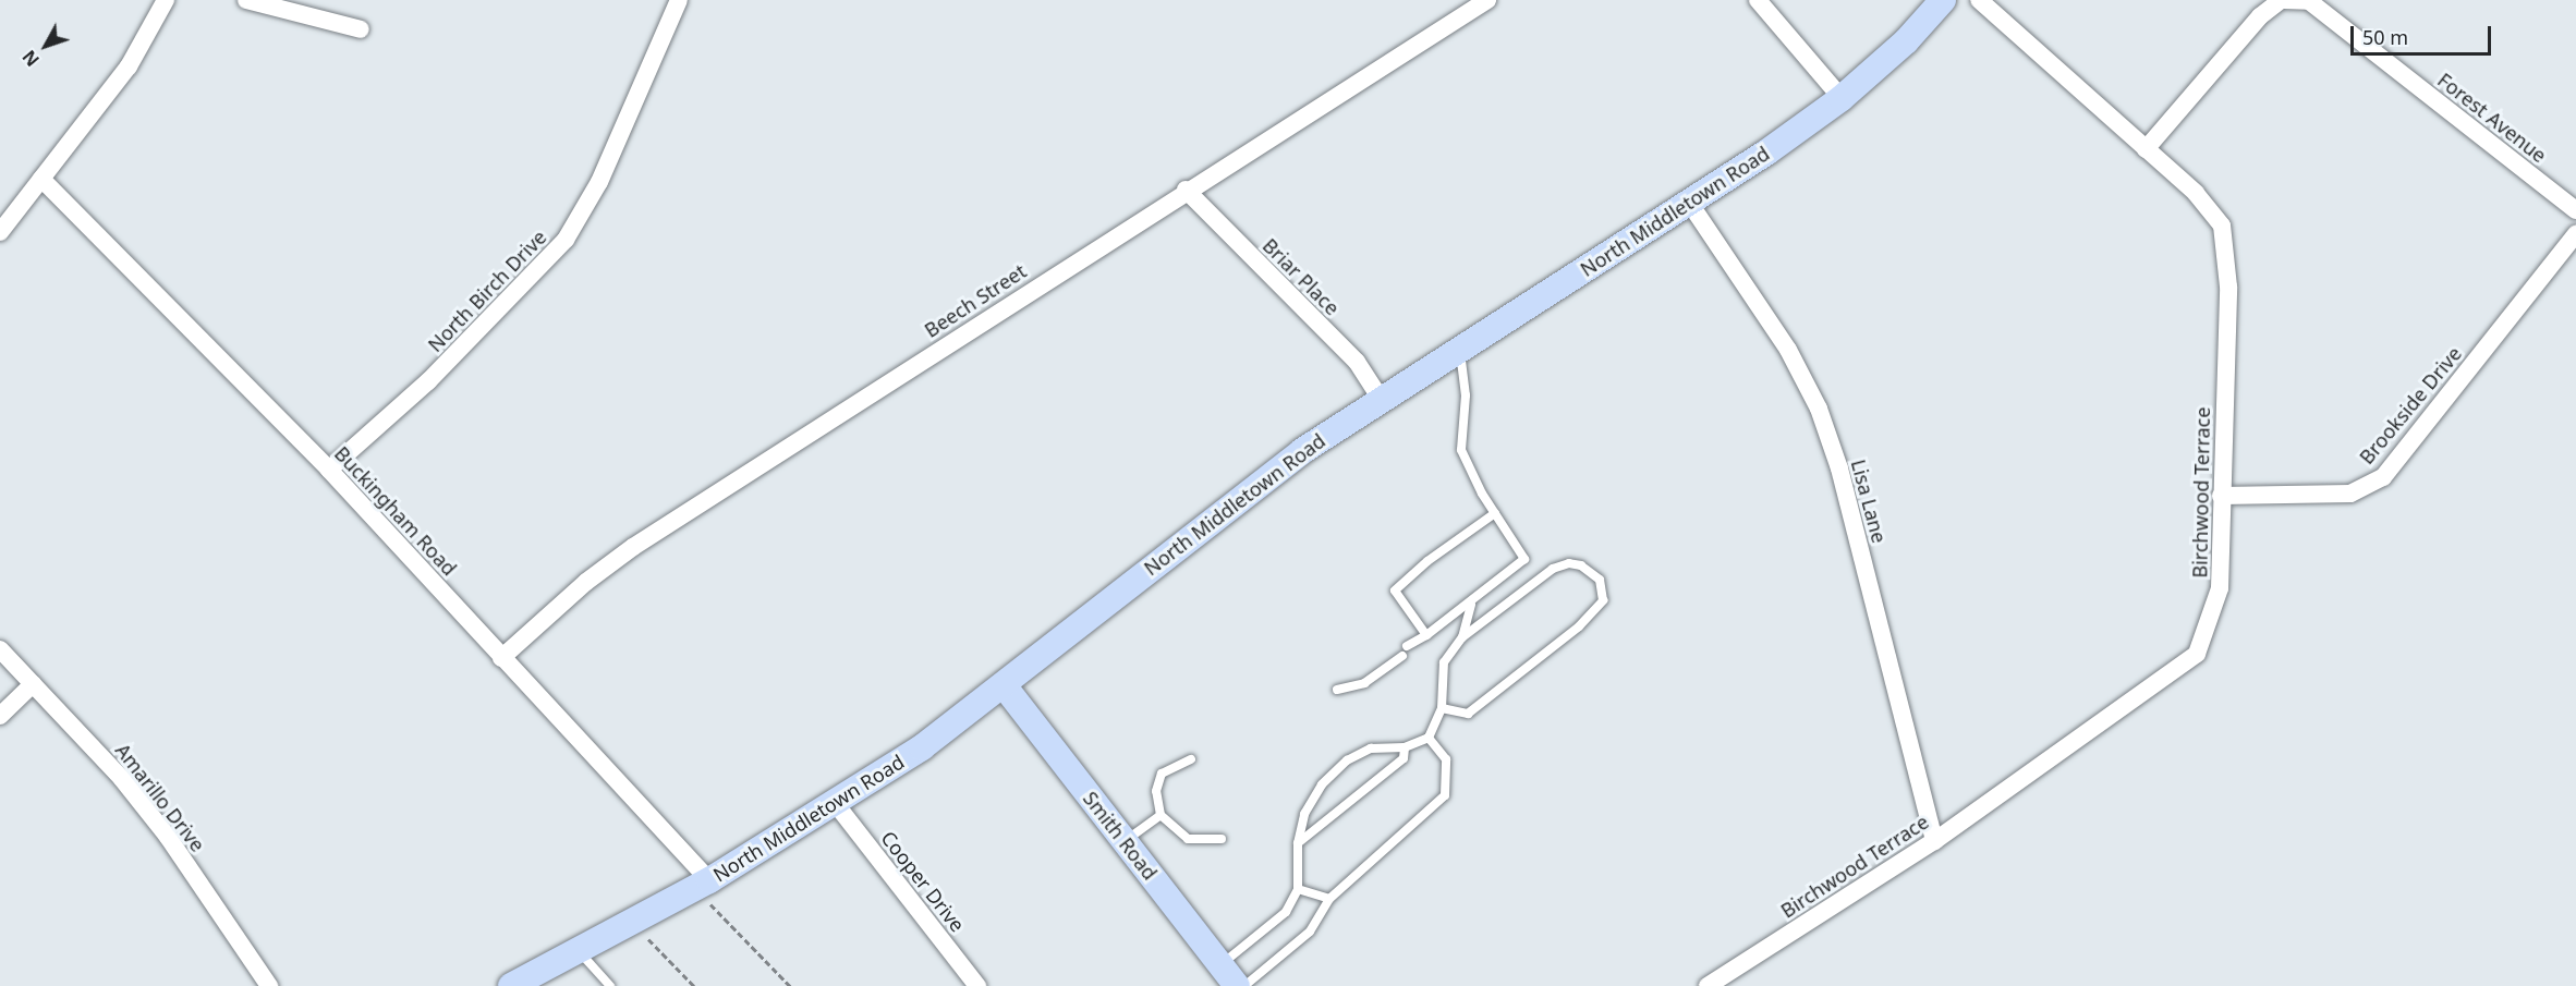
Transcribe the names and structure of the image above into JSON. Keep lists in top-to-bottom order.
{
  "streets": {
    "street": [
      "Forest Avenue",
      "North Middletown Road",
      "Briar Place",
      "North Birch Drive",
      "Beech Street",
      "Brookside Drive",
      "Birchwood Terrace",
      "Lisa Lane",
      "Buckingham Road",
      "Amarillo Drive",
      "Smith Road",
      "Cooper Drive"
    ]
  },
  "crossings": [
    ["Forest Avenue", "Birchwood Terrace"],
    ["North Middletown Road", "Briar Place"],
    ["North Middletown Road", "Lisa Lane"],
    ["North Middletown Road", "Buckingham Road"],
    ["North Middletown Road", "Smith Road"],
    ["North Middletown Road", "Cooper Drive"],
    ["Briar Place", "Beech Street"],
    ["North Birch Drive", "Buckingham Road"],
    ["Beech Street", "Buckingham Road"],
    ["Brookside Drive", "Birchwood Terrace"],
    ["Birchwood Terrace", "Lisa Lane"]
  ],
  "scale_bar": "50 m",
  "north": "bottom left"
}
